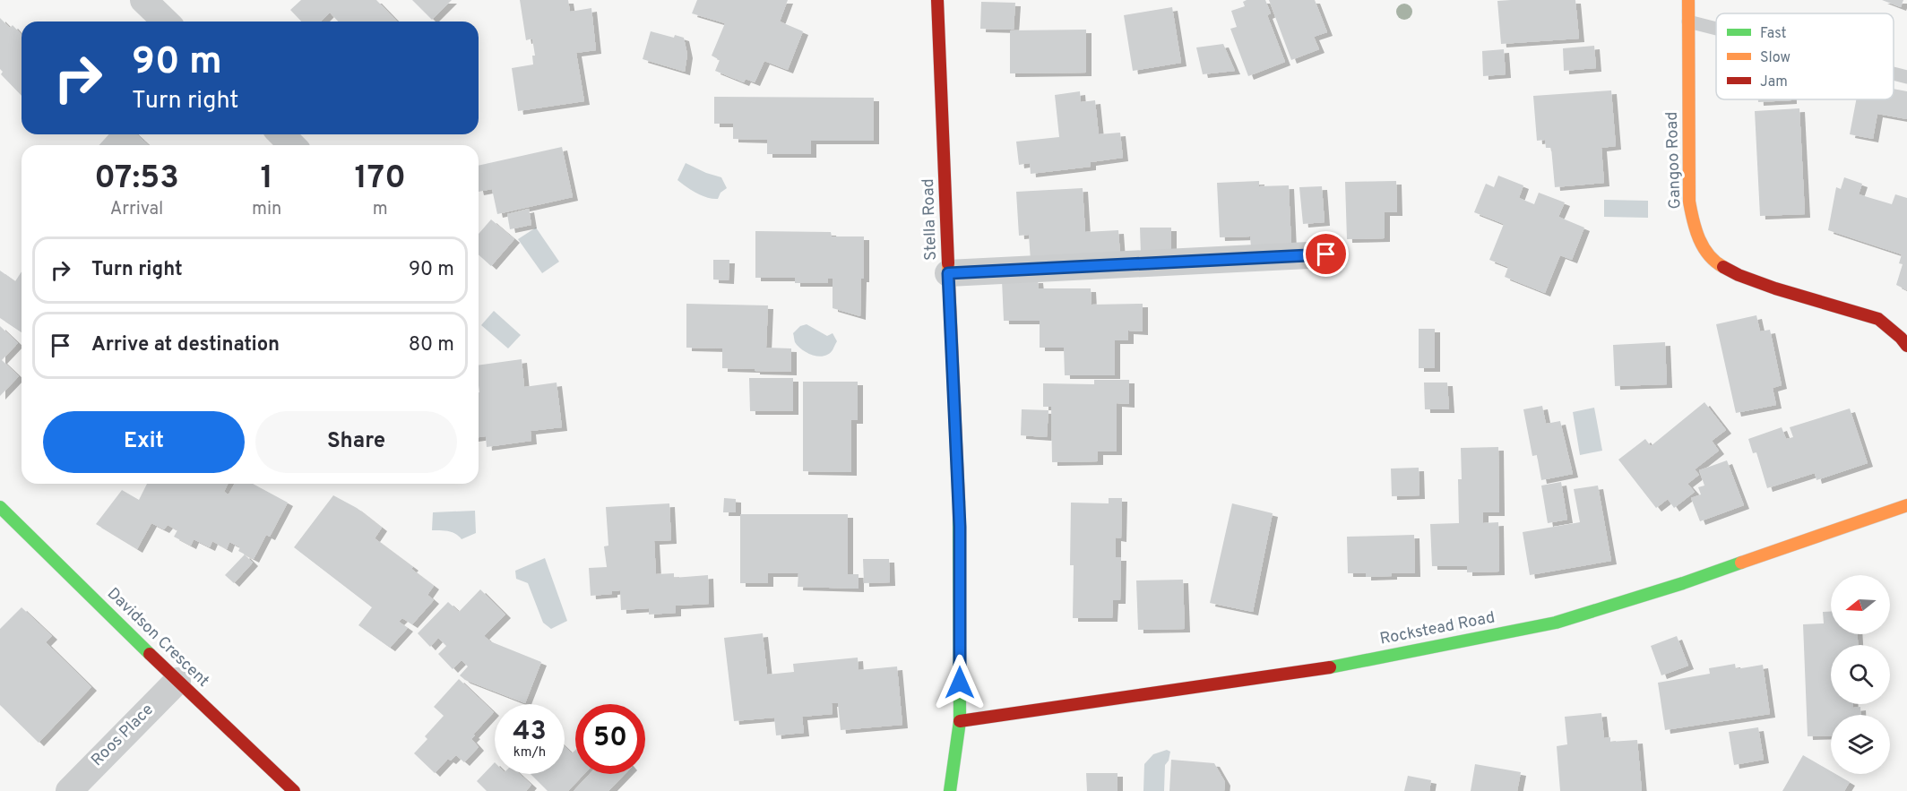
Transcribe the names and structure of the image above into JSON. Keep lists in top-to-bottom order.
{
  "streets": {
    "street": [
      "Gangoo Road",
      "Stella Road",
      "Rockstead Road",
      "Davidson Crescent",
      "Roos Place"
    ]
  },
  "crossings": [
    ["Stella Road", "Rockstead Road"],
    ["Davidson Crescent", "Roos Place"]
  ],
  "legend": ["Fast", "Slow", "Jam"],
  "north": "left",
  "page": {
    "turn": ["90 m", "Turn right"],
    "eta": [
      "07:53",
      "Arrival",
      "1",
      "min",
      "170",
      "m"
    ],
    "list": [
      {
        "name": "Turn right",
        "value": "90 m"
      },
      {
        "name": "Arrive at destination",
        "value": "80 m"
      }
    ],
    "buttons": ["Exit", "Share"],
    "speed": "43 km/h",
    "limit": "50"
  }
}
